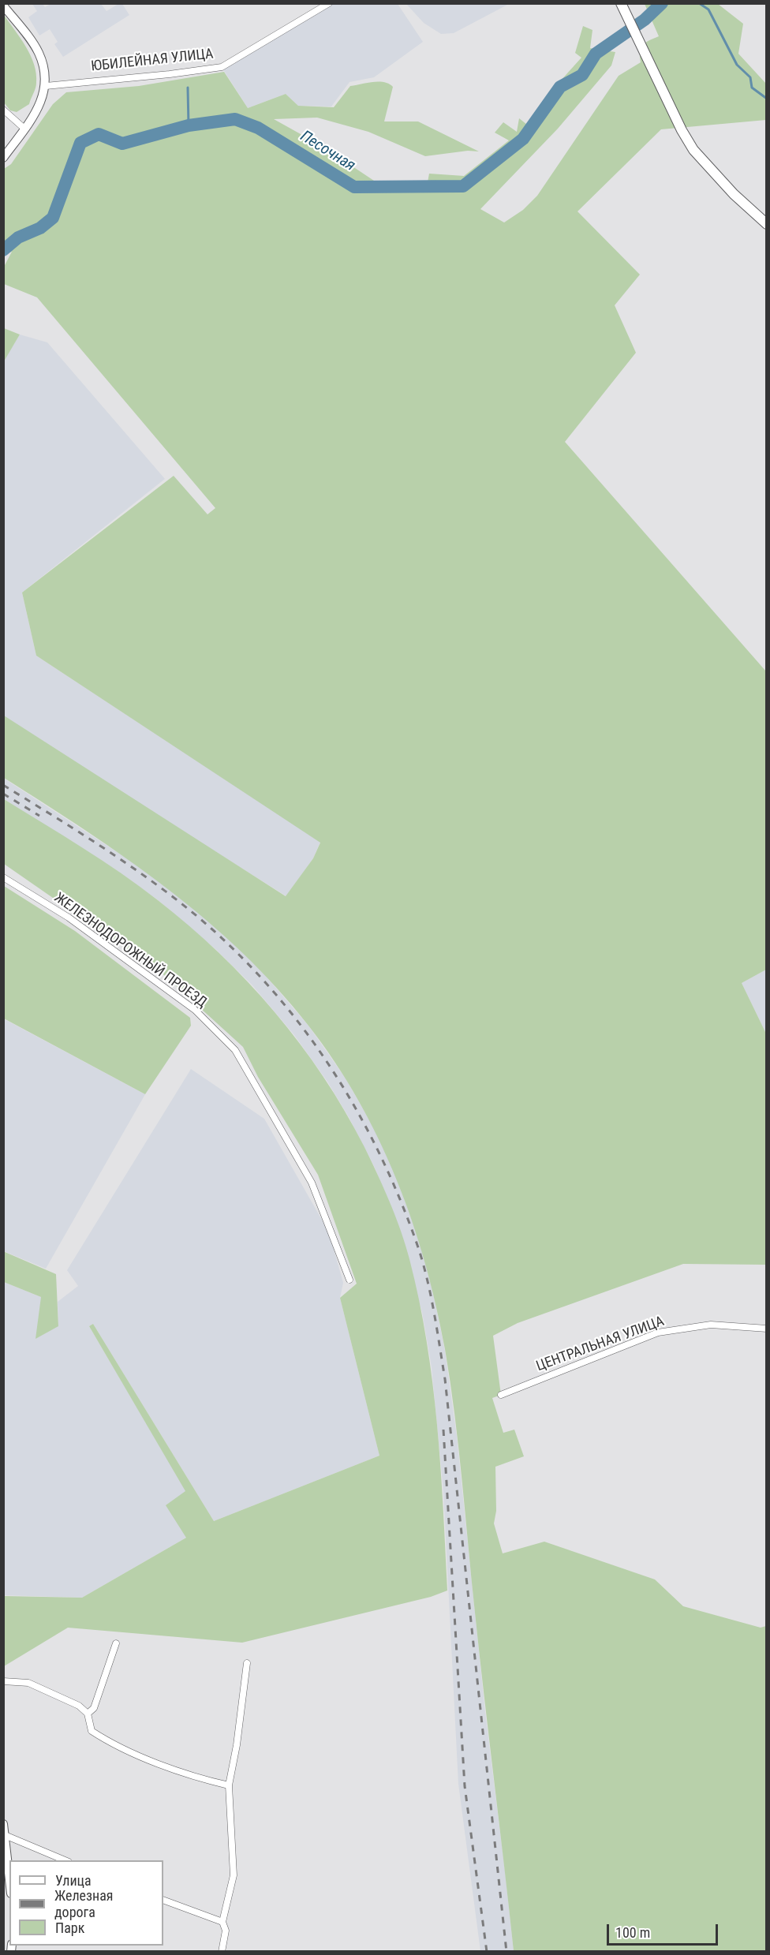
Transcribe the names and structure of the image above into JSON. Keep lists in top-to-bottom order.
{
  "streets": {
    "street": ["ЮБИЛЕЙНАЯ УЛИЦА", "ЖЕЛЕЗНОДОРОЖНЫЙ ПРОЕЗД", "ЦЕНТРАЛЬНАЯ УЛИЦА"]
  },
  "water": ["Песочная"],
  "legend": ["Улица", "Железная дорога", "Парк"],
  "scale_bar": "100 m"
}
